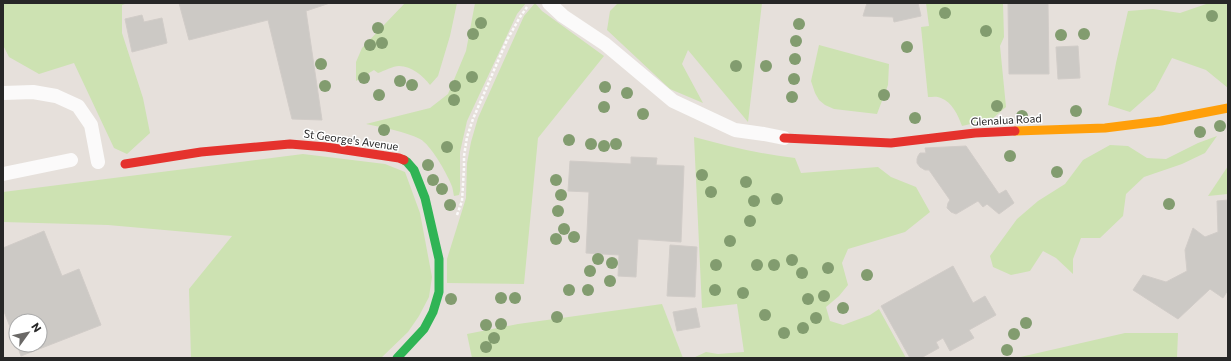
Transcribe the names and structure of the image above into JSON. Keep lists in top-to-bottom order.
{
  "streets": {
    "street": ["Glenalua Road", "St George's Avenue"]
  },
  "north": "top right"
}
